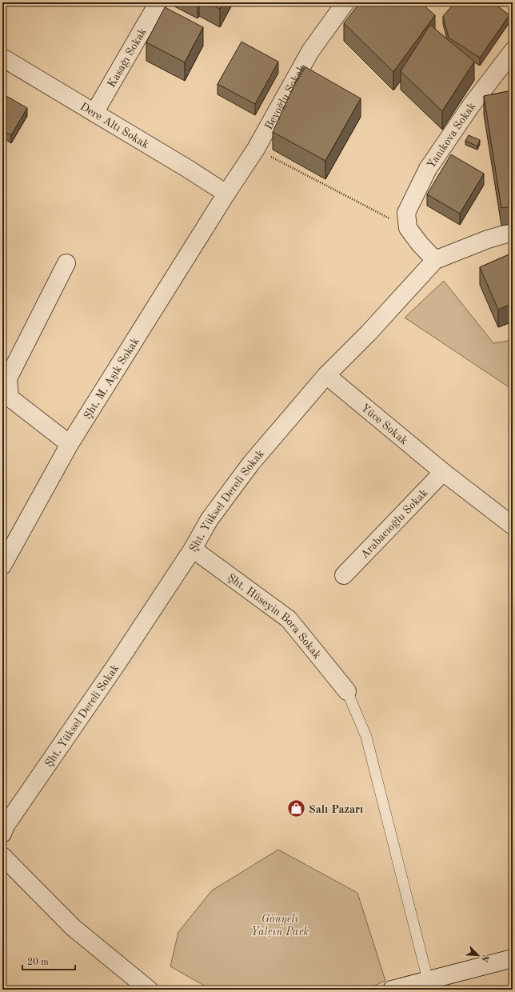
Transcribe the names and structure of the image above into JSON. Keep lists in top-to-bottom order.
{
  "streets": {
    "street": [
      "Kasağı Sokak",
      "Beyoğlu Sokak",
      "Dere Altı Sokak",
      "Yanıkova Sokak",
      "Şht. M. Aşık Sokak",
      "Yüce Sokak",
      "Şht. Yüksel Dereli Sokak",
      "Arabacıoğlu Sokak",
      "Şht. Hüseyin Bora Sokak"
    ]
  },
  "crossings": [
    ["Kasağı Sokak", "Dere Altı Sokak"],
    ["Beyoğlu Sokak", "Dere Altı Sokak"],
    ["Beyoğlu Sokak", "Şht. M. Aşık Sokak"],
    ["Dere Altı Sokak", "Şht. M. Aşık Sokak"],
    ["Yüce Sokak", "Şht. Yüksel Dereli Sokak"],
    ["Yüce Sokak", "Arabacıoğlu Sokak"],
    ["Şht. Yüksel Dereli Sokak", "Şht. Hüseyin Bora Sokak"]
  ],
  "parks": ["Gönyeli Yalçın Park"],
  "places": {
    "shop": ["Salı Pazarı"]
  },
  "scale_bar": "20 m",
  "north": "bottom right"
}
